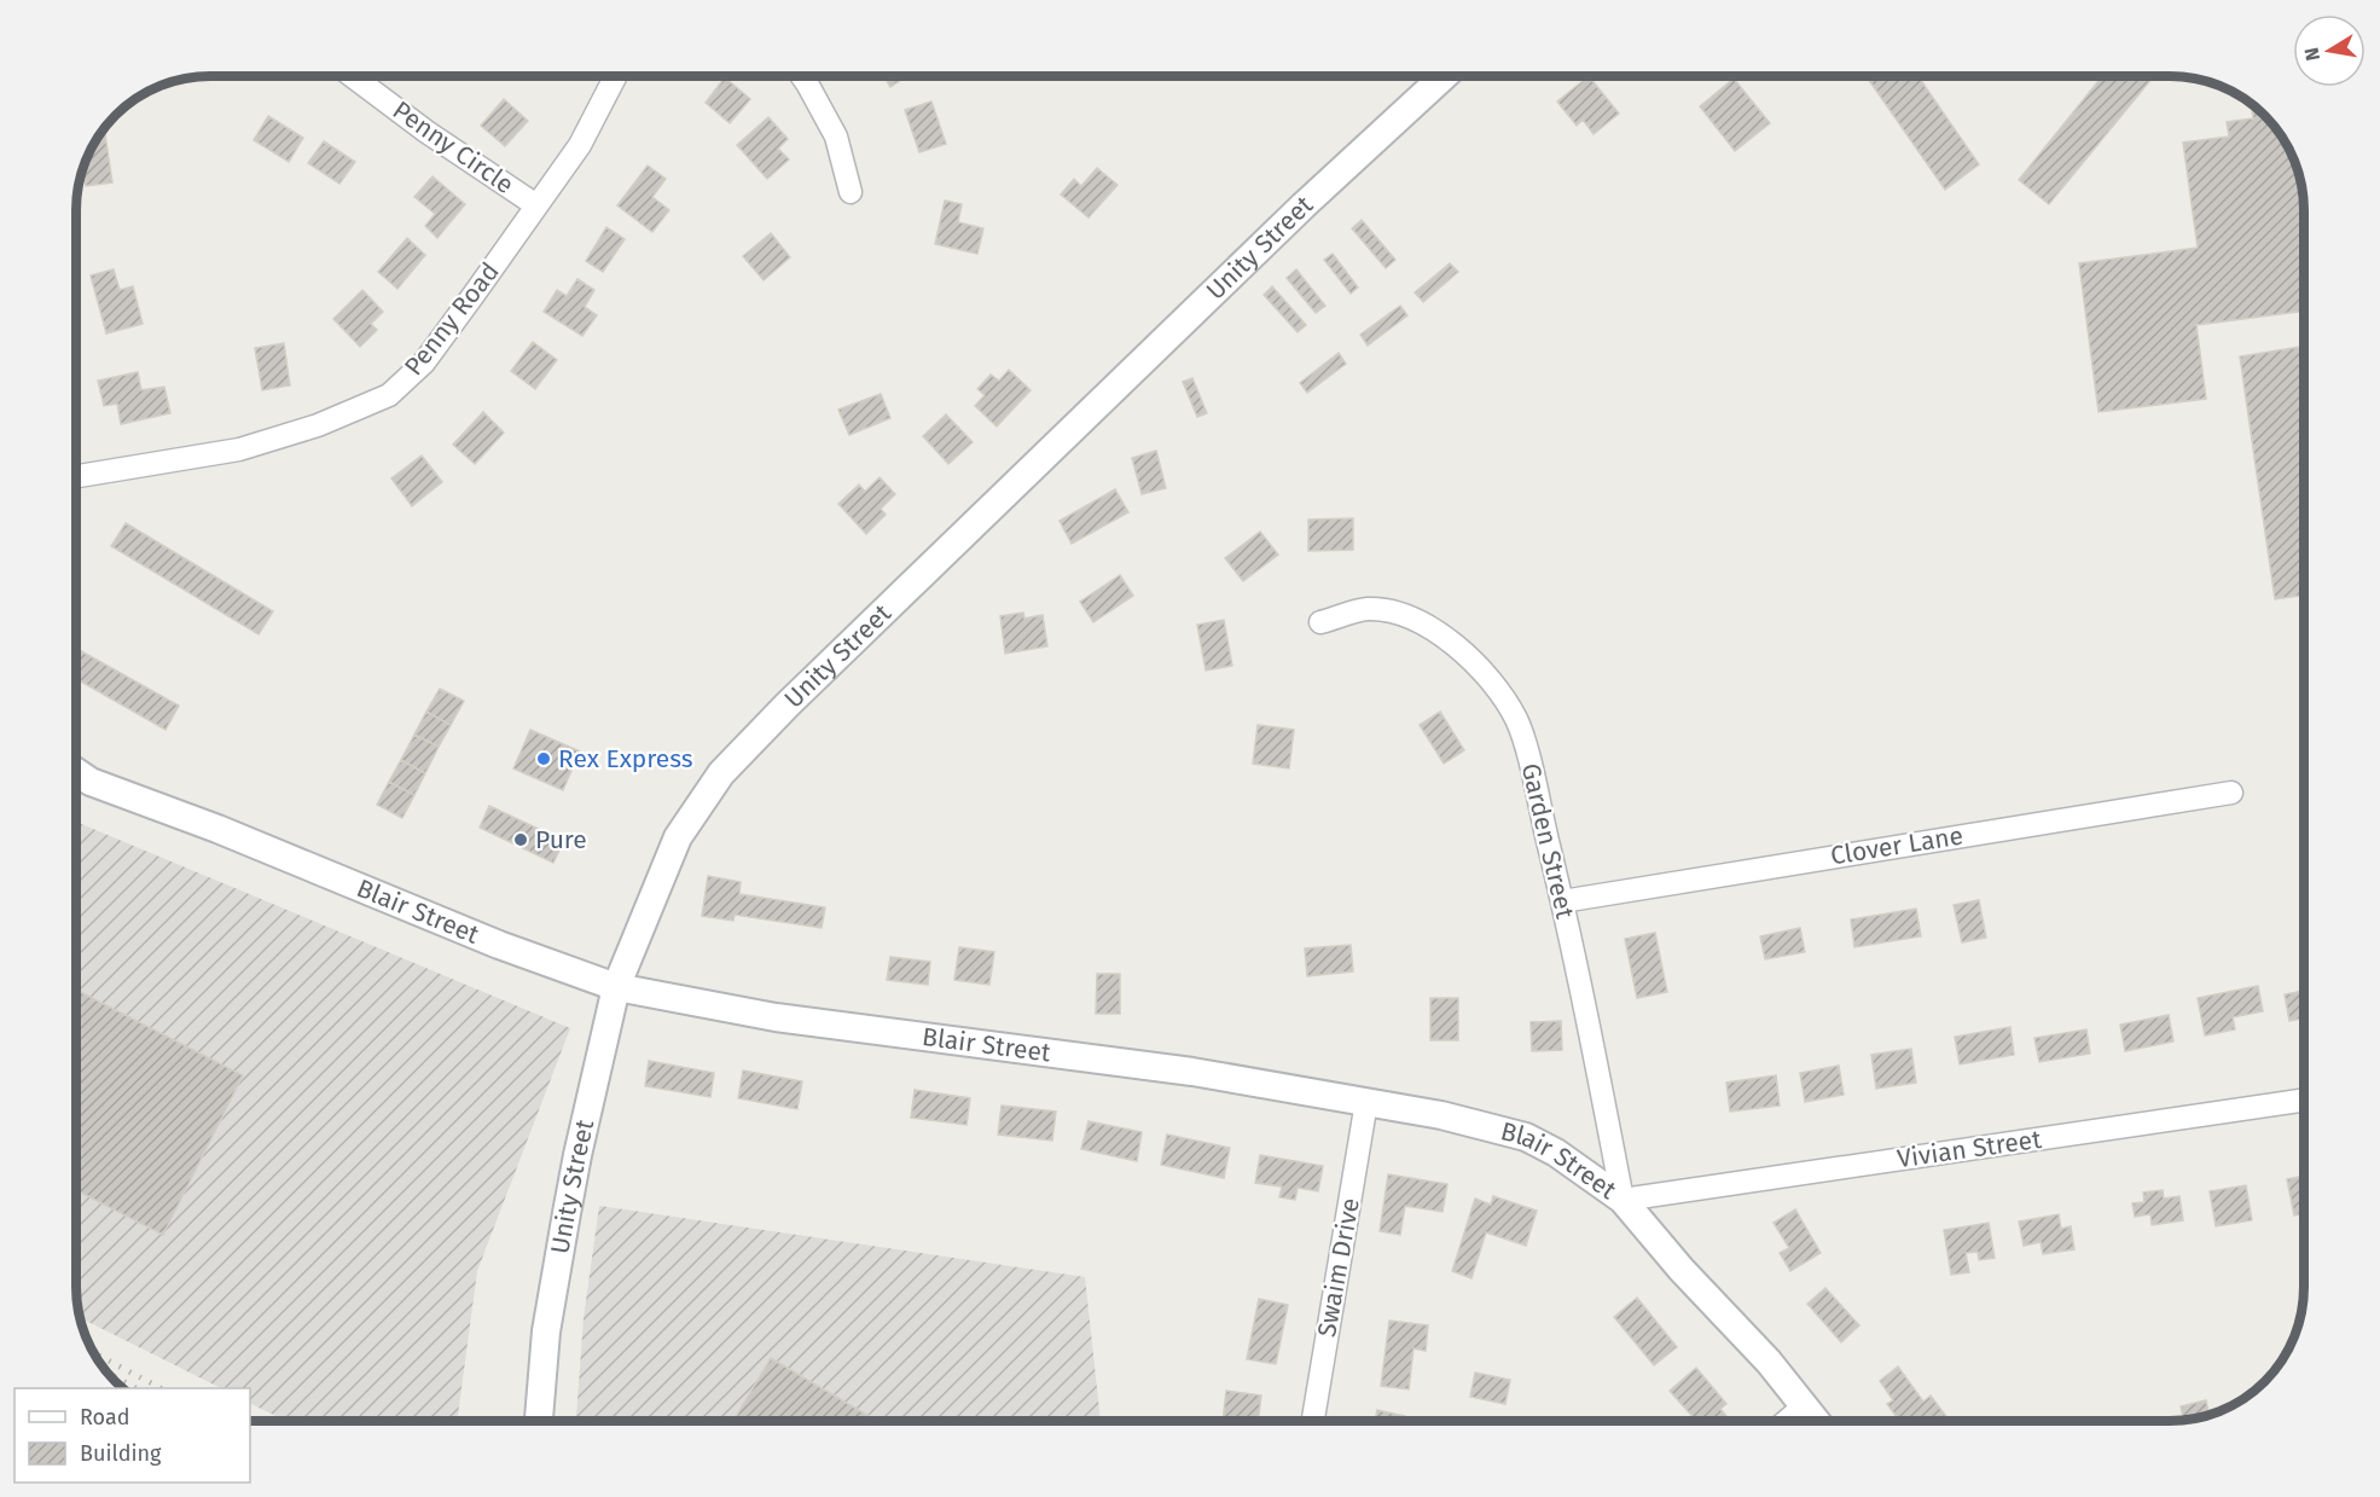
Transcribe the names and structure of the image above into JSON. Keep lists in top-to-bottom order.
{
  "streets": {
    "street": [
      "Penny Circle",
      "Unity Street",
      "Penny Road",
      "Garden Street",
      "Clover Lane",
      "Blair Street",
      "Vivian Street",
      "Swaim Drive"
    ]
  },
  "crossings": [
    ["Penny Circle", "Penny Road"],
    ["Unity Street", "Blair Street"],
    ["Garden Street", "Clover Lane"],
    ["Garden Street", "Blair Street"],
    ["Garden Street", "Vivian Street"],
    ["Blair Street", "Vivian Street"],
    ["Blair Street", "Swaim Drive"]
  ],
  "places": ["Rex Express", "Pure"],
  "legend": ["Road", "Building"],
  "north": "left"
}
